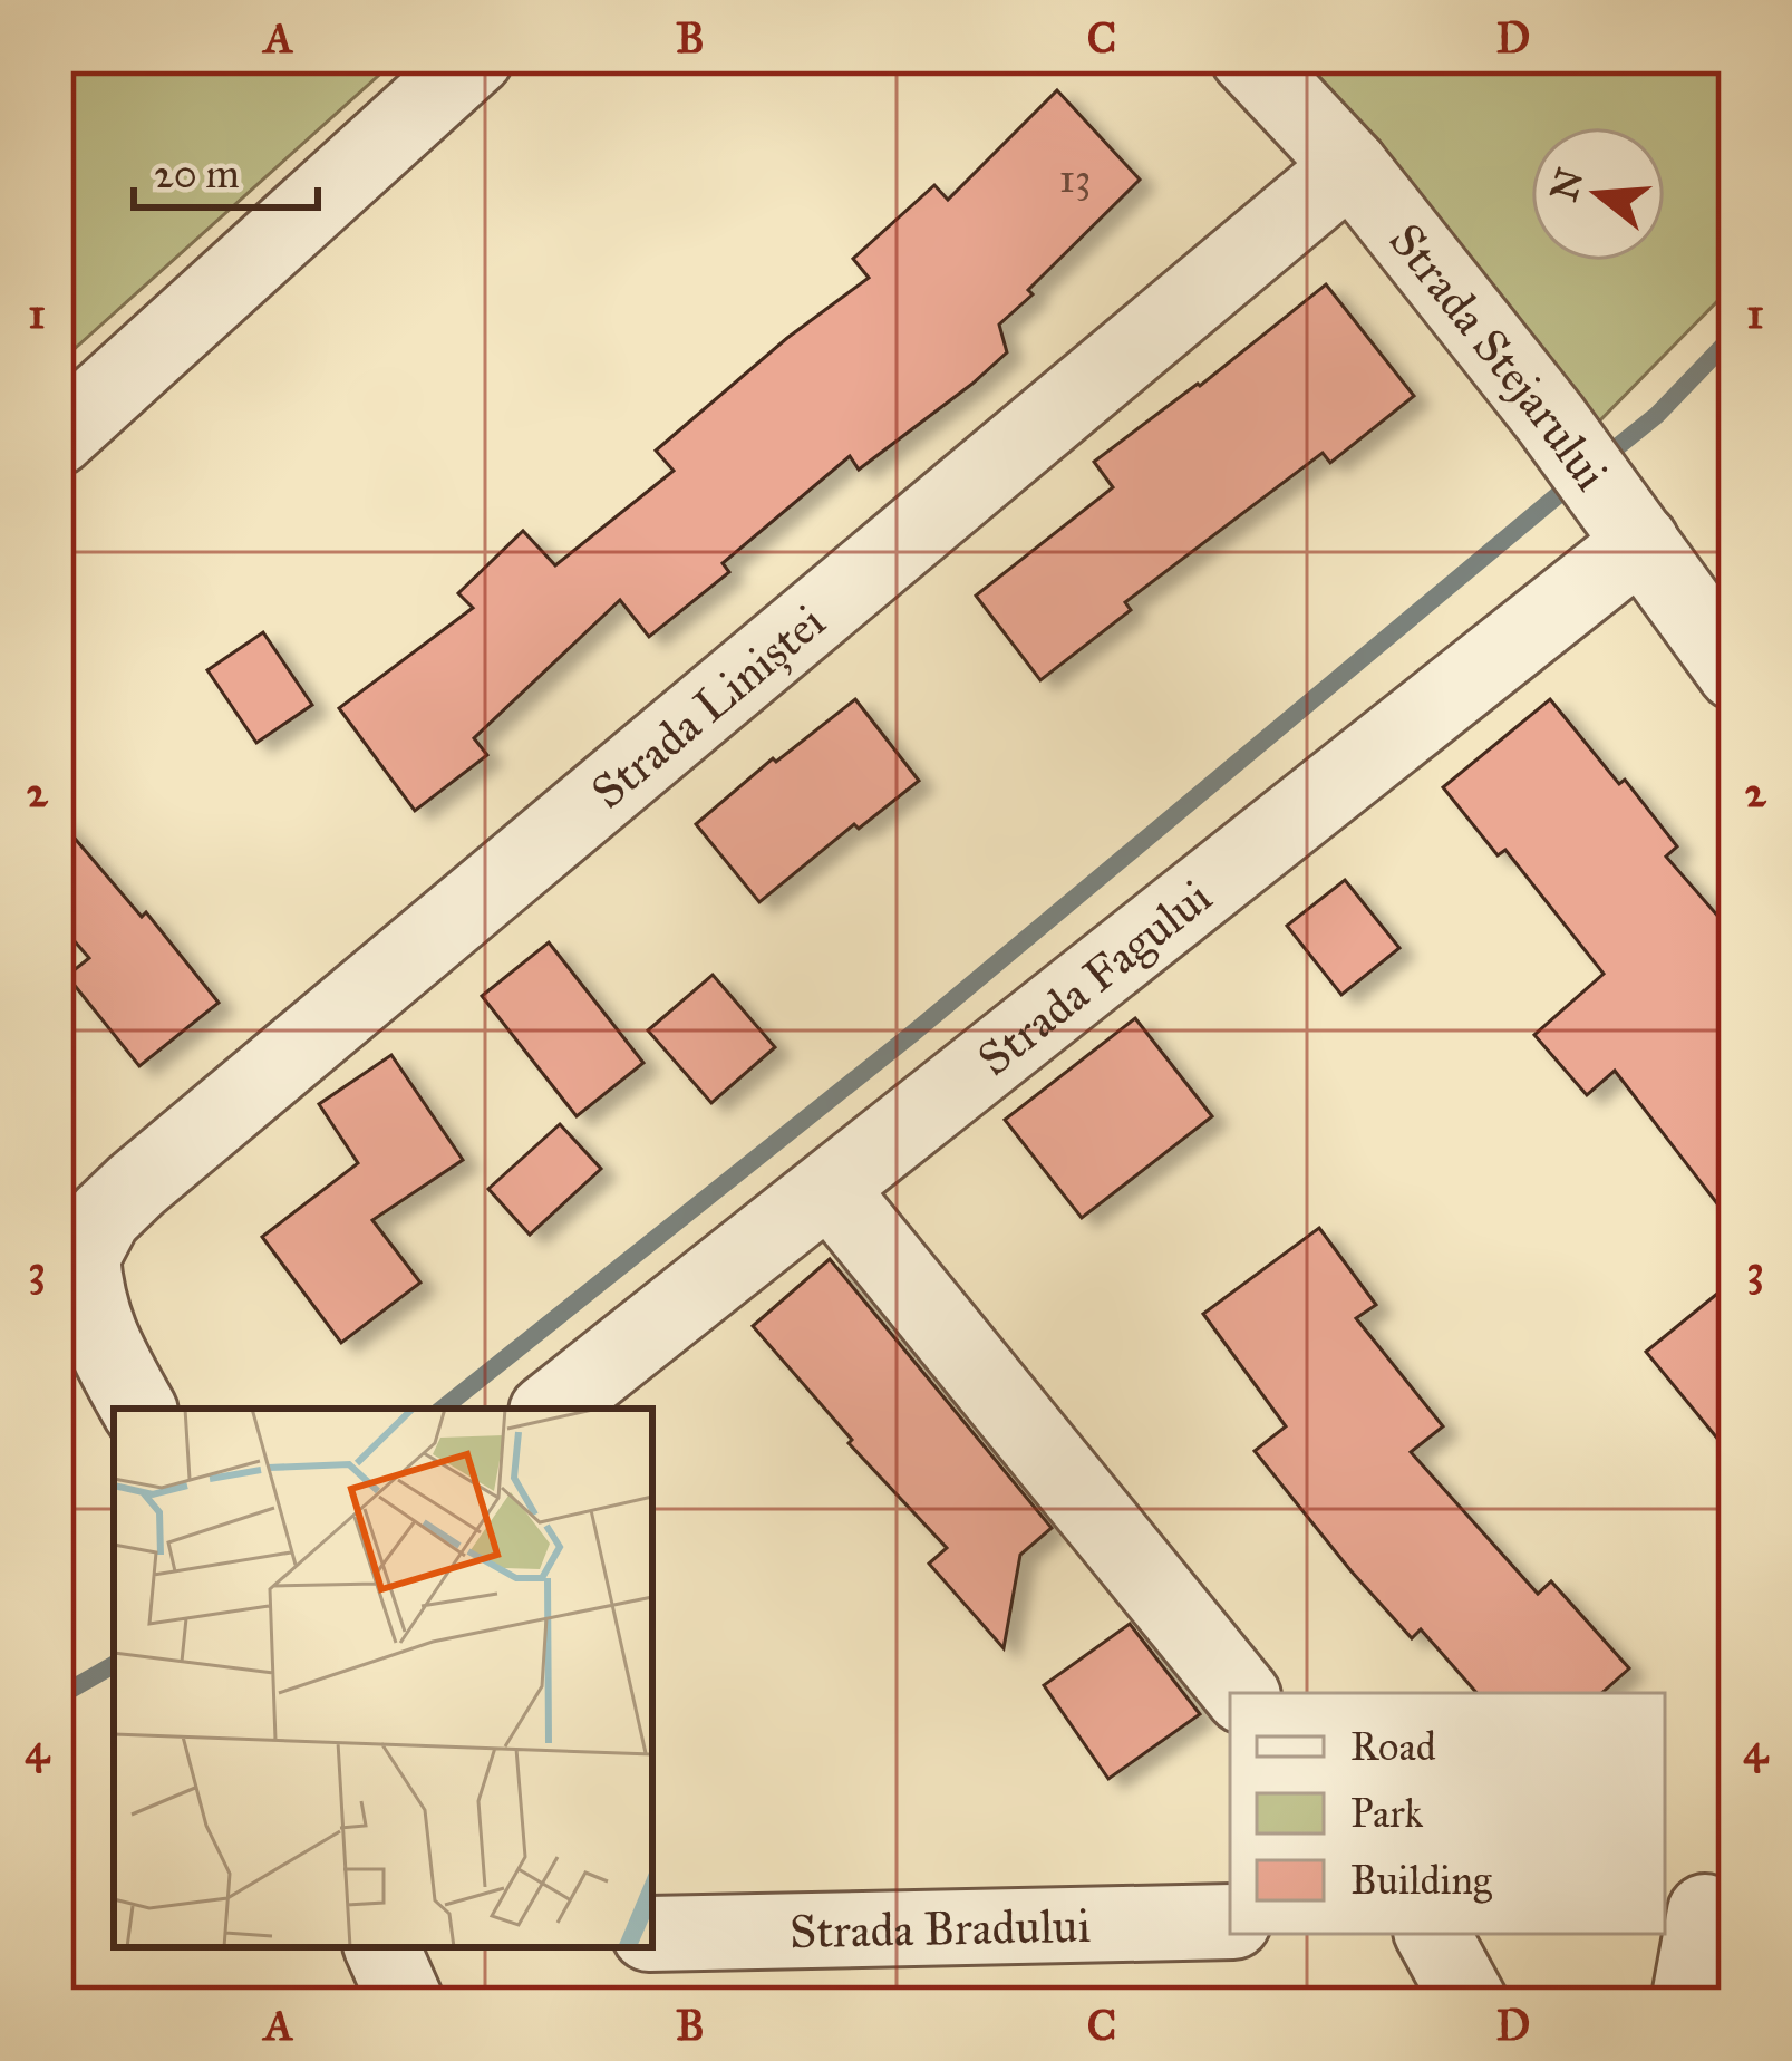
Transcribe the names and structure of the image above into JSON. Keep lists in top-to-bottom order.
{
  "streets": {
    "street": [
      "Strada Stejarului",
      "Strada Liniștei",
      "Strada Fagului",
      "Strada Bradului"
    ]
  },
  "crossings": [
    ["Strada Stejarului", "Strada Liniștei"],
    ["Strada Stejarului", "Strada Fagului"]
  ],
  "house_numbers": ["13"],
  "legend": ["Road", "Park", "Building"],
  "scale_bar": "20 m",
  "north": "left",
  "grid": {
    "columns": [
      "A",
      "B",
      "C",
      "D"
    ],
    "rows": [
      "1",
      "2",
      "3",
      "4"
    ]
  }
}
